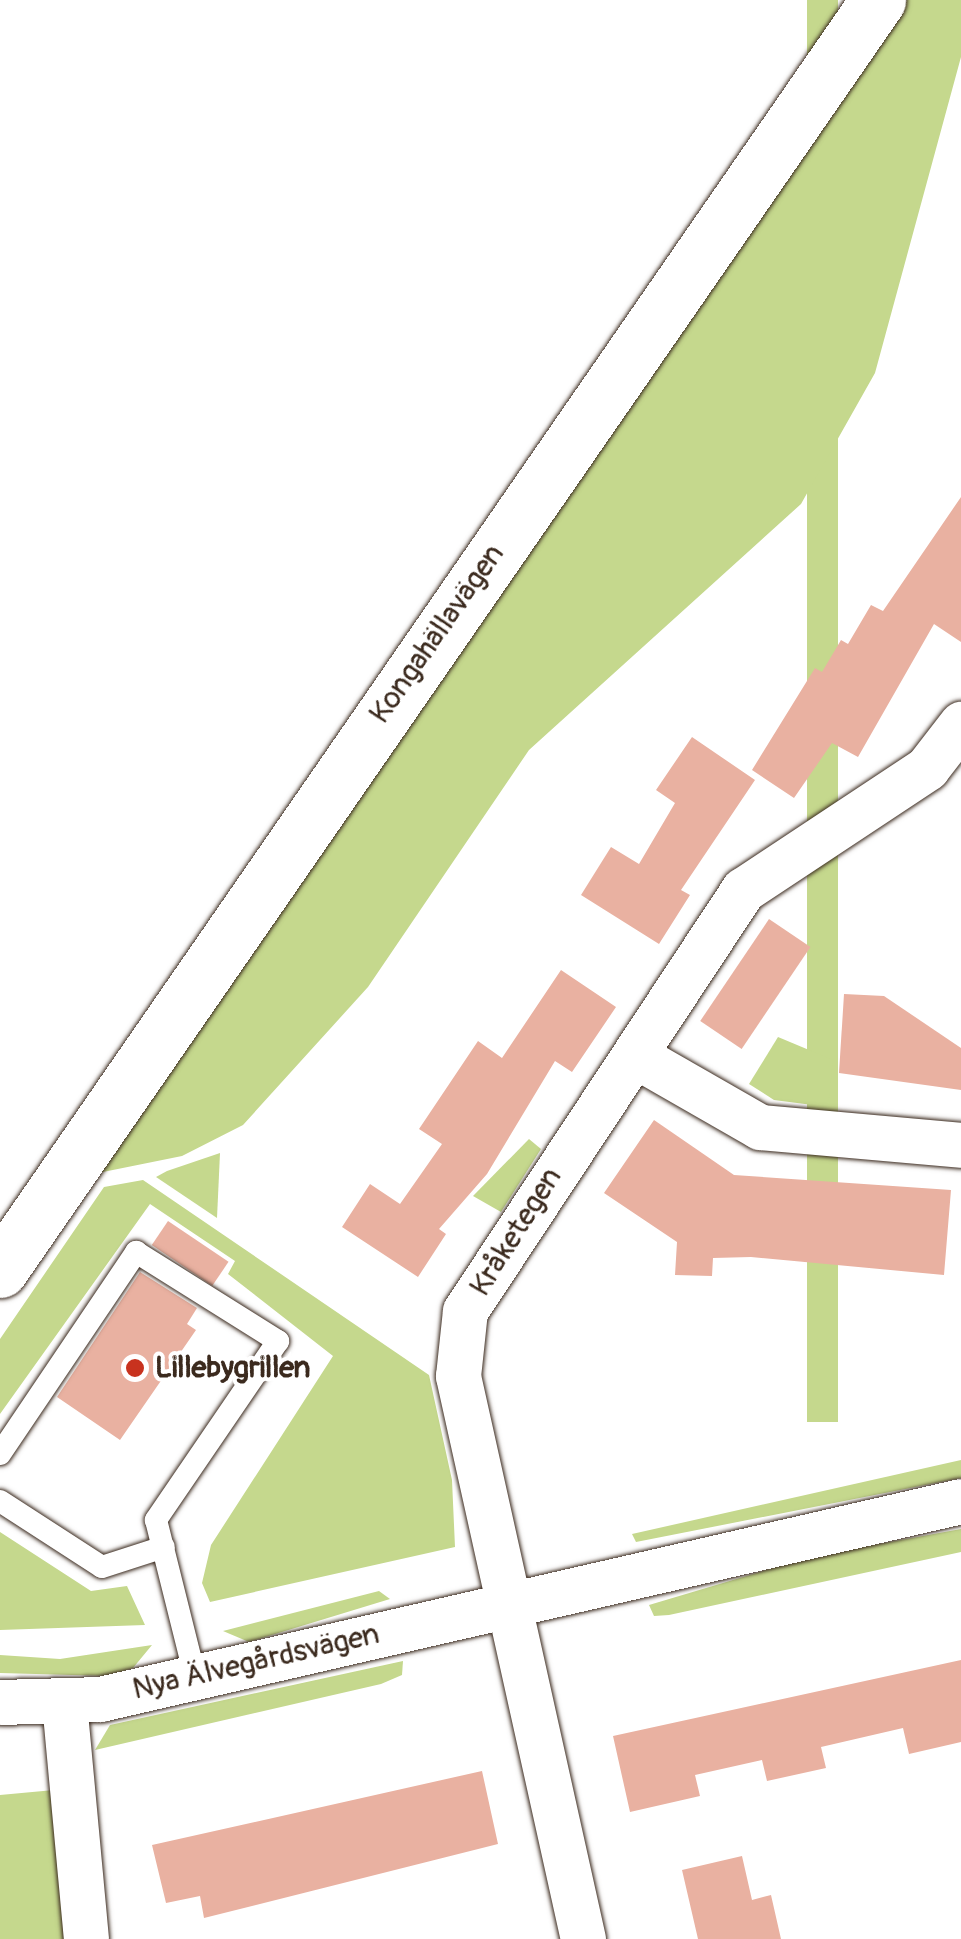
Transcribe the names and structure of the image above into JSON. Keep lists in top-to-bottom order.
{
  "streets": {
    "street": ["Kongahällavägen", "Kråketegen", "Nya Älvegårdsvägen"]
  },
  "crossings": [
    ["Kråketegen", "Nya Älvegårdsvägen"]
  ],
  "places": ["Lillebygrillen"]
}
